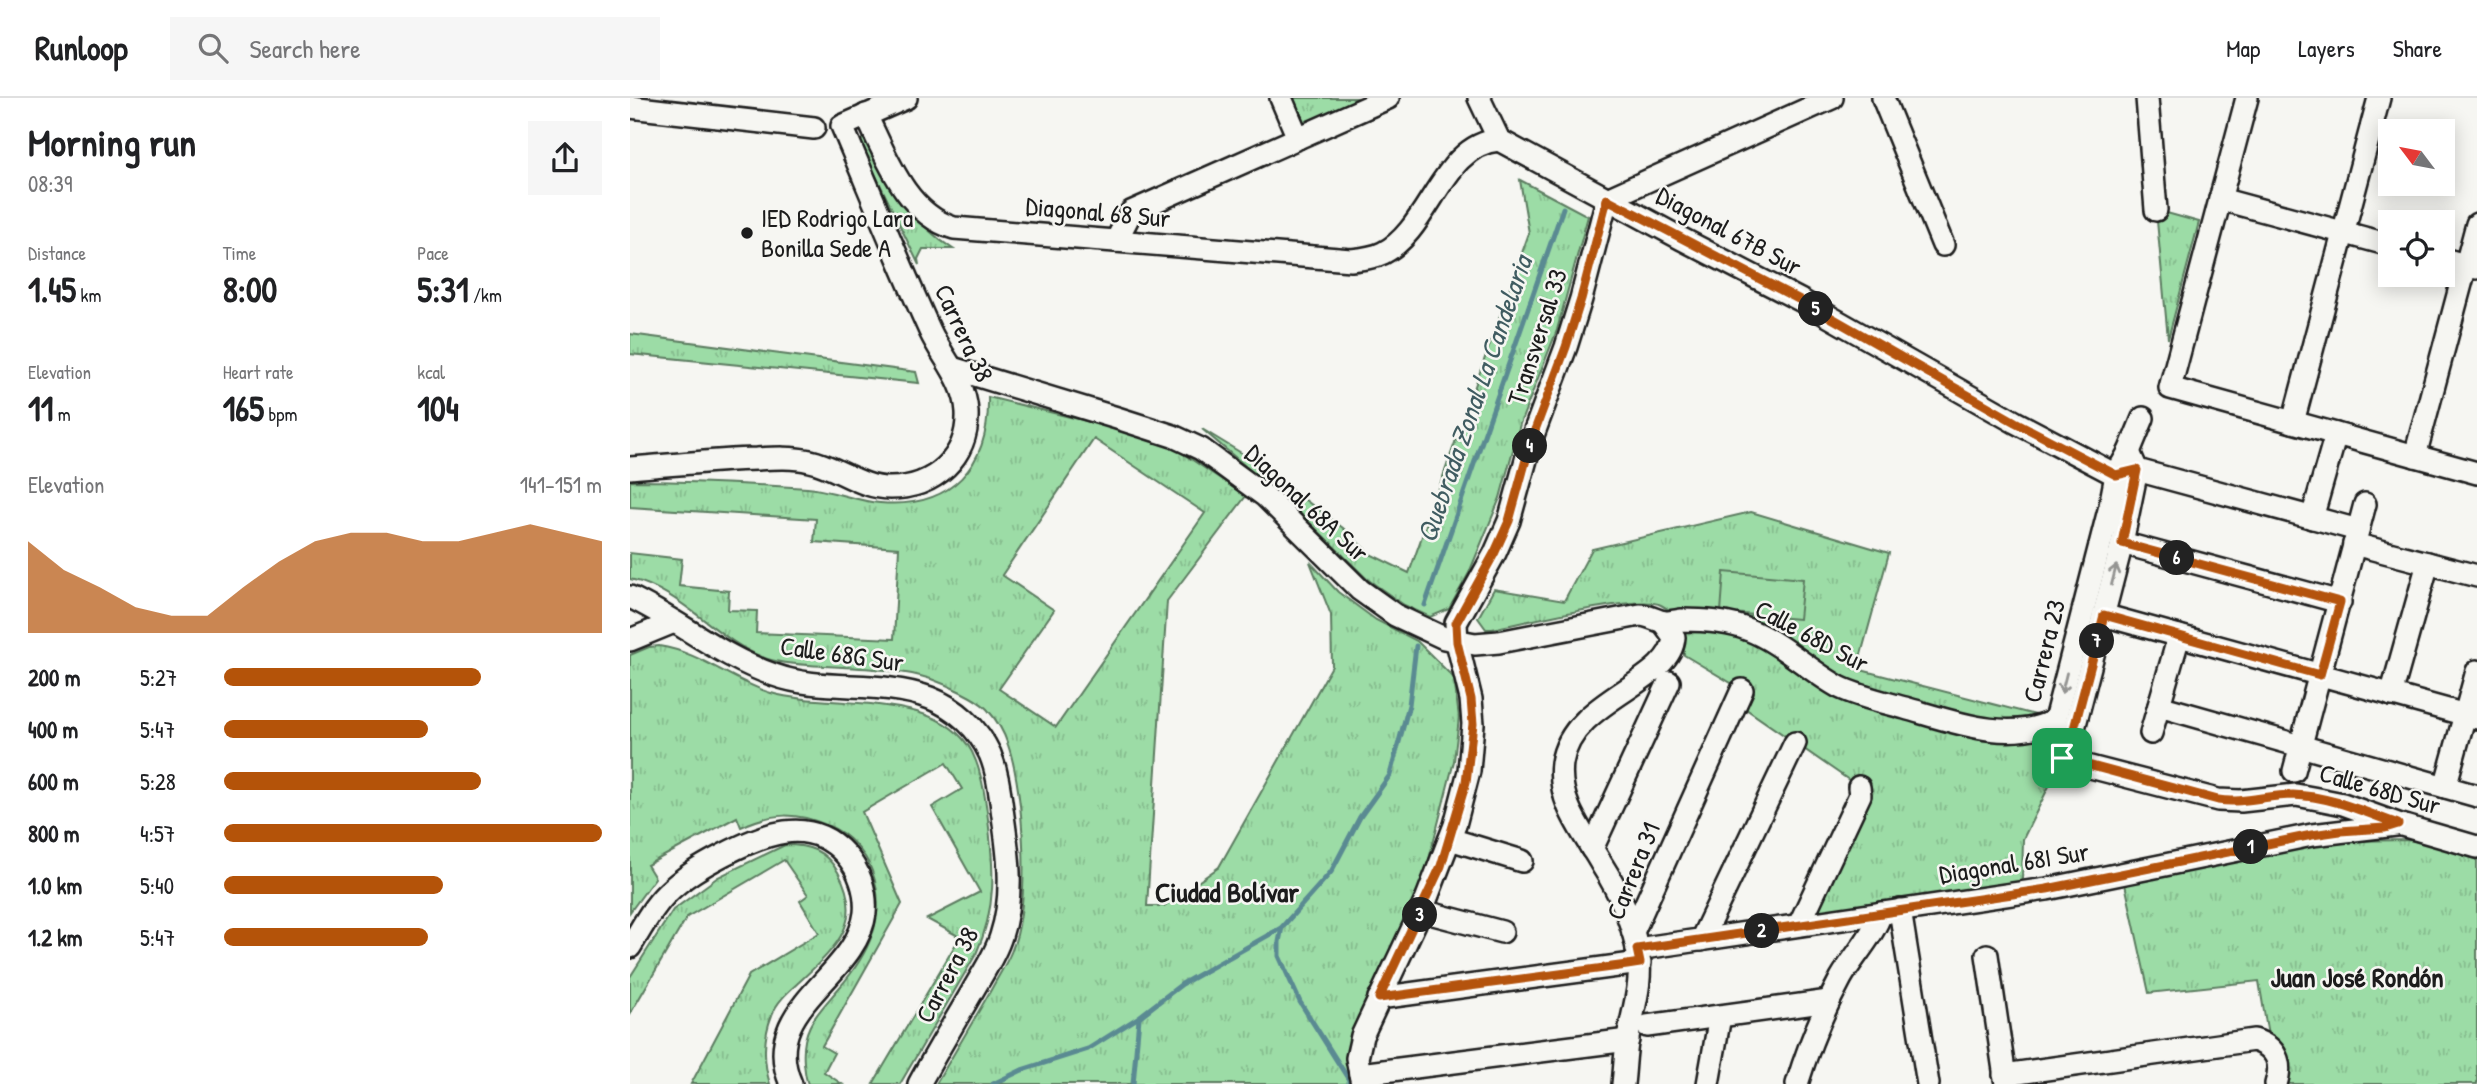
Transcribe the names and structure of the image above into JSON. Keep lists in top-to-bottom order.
{
  "streets": {
    "street": [
      "Diagonal 68 Sur",
      "Diagonal 67B Sur",
      "Carrera 38",
      "Transversal 33",
      "Diagonal 68A Sur",
      "Calle 68D Sur",
      "Carrera 23",
      "Calle 68G Sur",
      "Diagonal 68I Sur",
      "Carrera 31"
    ]
  },
  "crossings": [
    ["Diagonal 68 Sur", "Diagonal 67B Sur"],
    ["Diagonal 68 Sur", "Carrera 38"],
    ["Diagonal 67B Sur", "Transversal 33"],
    ["Diagonal 67B Sur", "Carrera 23"],
    ["Carrera 38", "Diagonal 68A Sur"],
    ["Carrera 38", "Calle 68G Sur"],
    ["Transversal 33", "Diagonal 68A Sur"],
    ["Transversal 33", "Calle 68D Sur"],
    ["Transversal 33", "Diagonal 68I Sur"],
    ["Diagonal 68A Sur", "Calle 68D Sur"],
    ["Calle 68D Sur", "Carrera 23"],
    ["Calle 68D Sur", "Diagonal 68I Sur"],
    ["Diagonal 68I Sur", "Carrera 31"]
  ],
  "districts": ["Ciudad Bolívar", "Juan José Rondón"],
  "water": ["Quebrada Zonal La Candelaria"],
  "places": ["IED Rodrigo Lara Bonilla Sede A"],
  "north": "top left",
  "page": {
    "header": "Runloop",
    "search": "Search here",
    "nav": ["Map", "Layers", "Share"],
    "heading": ["Morning run", "08:39"],
    "stats": [
      ["Distance", "1.45 km"],
      ["Time", "8:00"],
      ["Pace", "5:31 /km"],
      ["Elevation", "11 m"],
      ["Heart rate", "165 bpm"],
      ["kcal", "104"]
    ],
    "pins": [
      "5",
      "4",
      "6",
      "7",
      "1",
      "3",
      "2"
    ],
    "chart": ["Elevation", "141–151 m"],
    "list": [
      {
        "name": "200 m",
        "note": "5:27"
      },
      {
        "name": "400 m",
        "note": "5:47"
      },
      {
        "name": "600 m",
        "note": "5:28"
      },
      {
        "name": "800 m",
        "note": "4:57"
      },
      {
        "name": "1.0 km",
        "note": "5:40"
      },
      {
        "name": "1.2 km",
        "note": "5:47"
      }
    ]
  }
}
